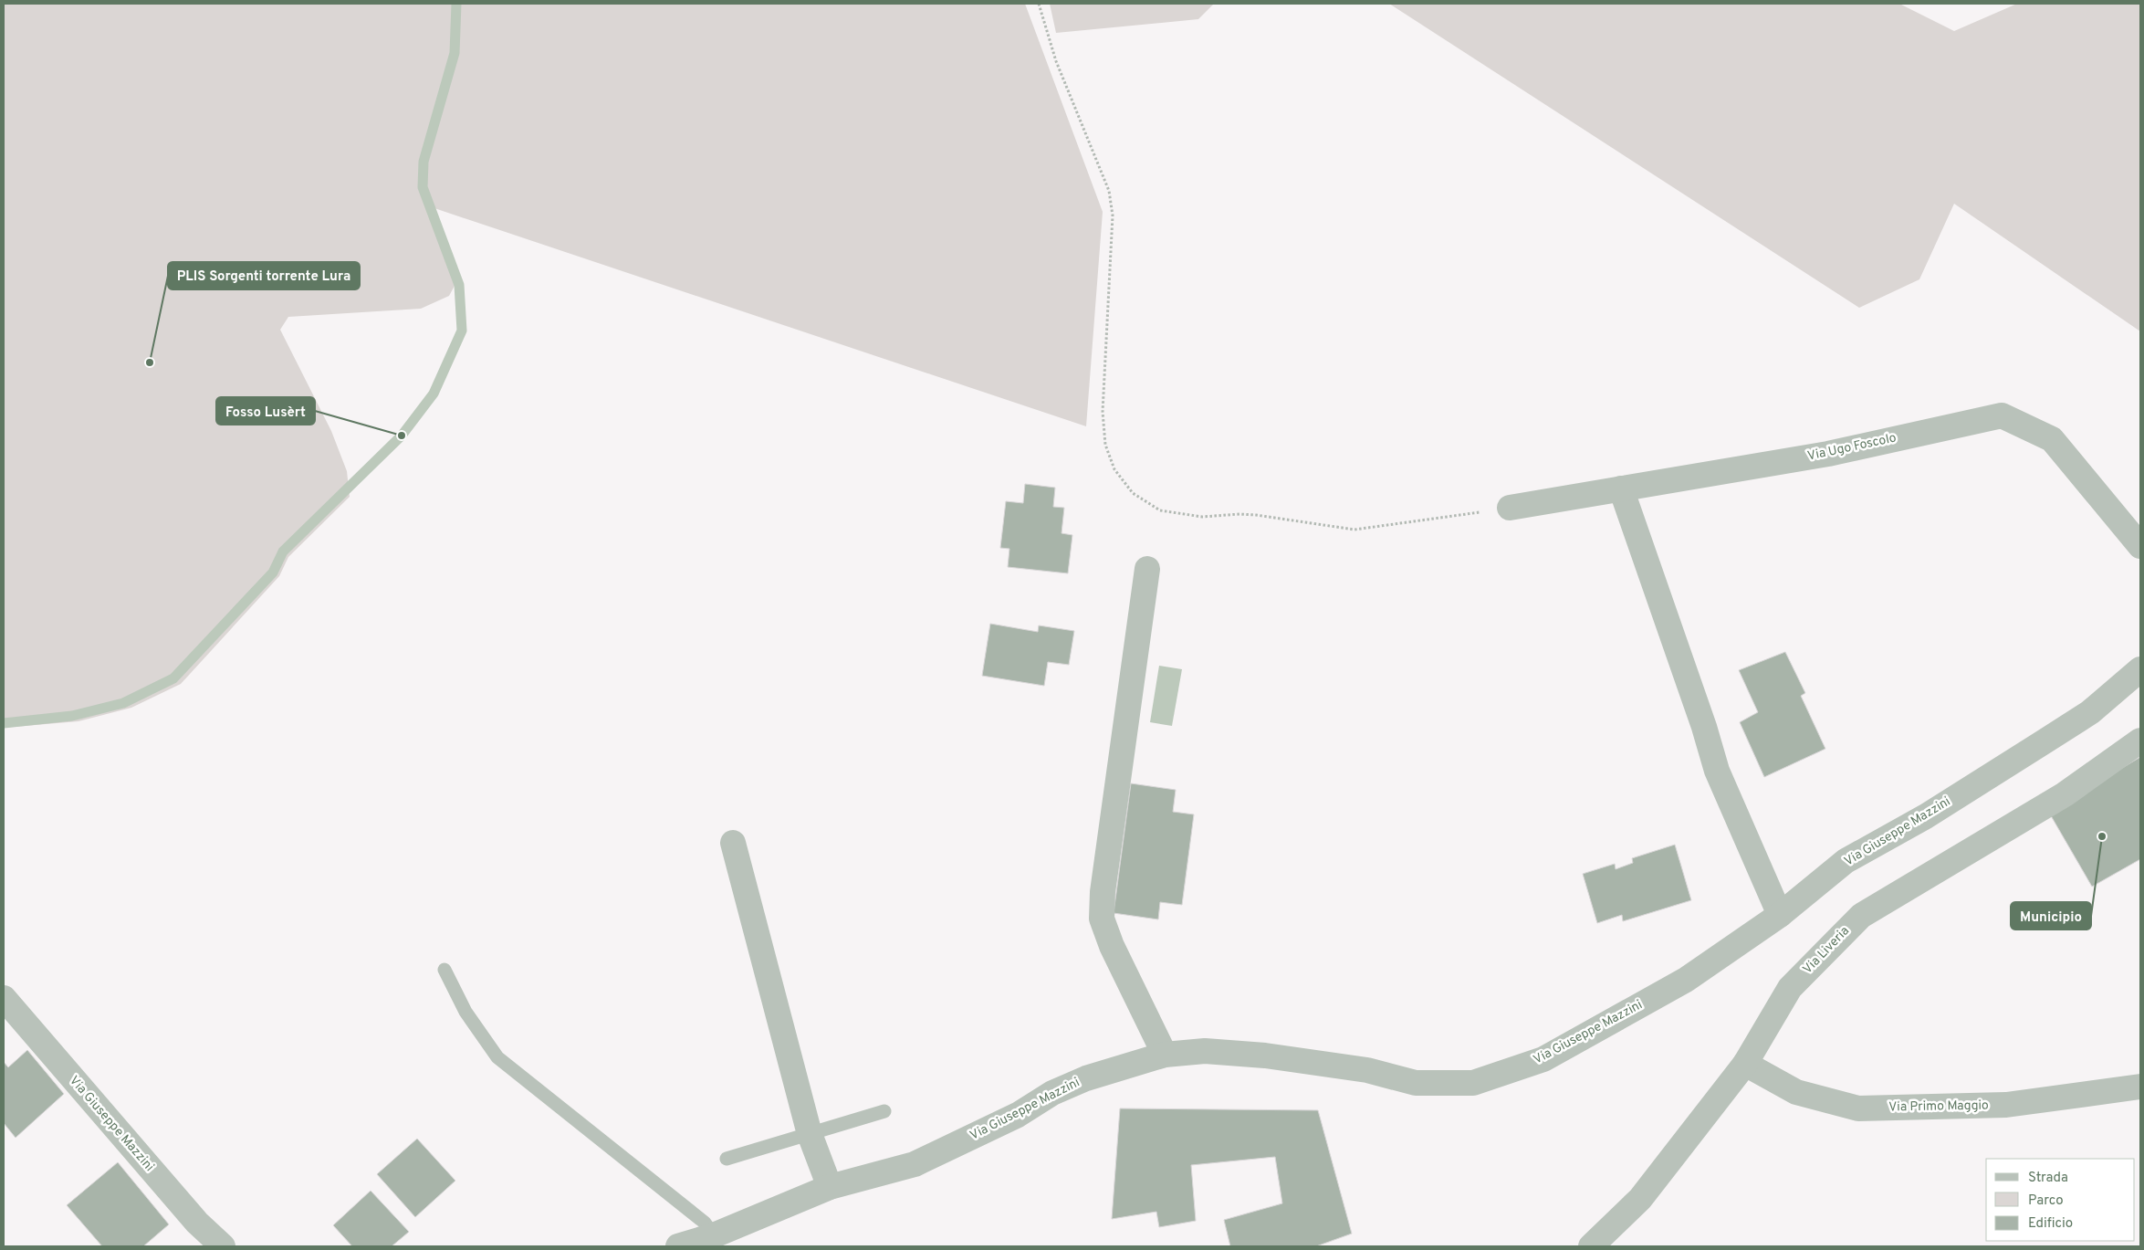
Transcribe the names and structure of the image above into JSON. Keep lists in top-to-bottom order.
{
  "streets": {
    "street": [
      "Via Ugo Foscolo",
      "Via Giuseppe Mazzini",
      "Via Liveria",
      "Via Primo Maggio"
    ]
  },
  "crossings": [
    ["Via Liveria", "Via Primo Maggio"]
  ],
  "places": ["PLIS Sorgenti torrente Lura", "Fosso Lusèrt", "Municipio"],
  "legend": ["Strada", "Parco", "Edificio"]
}
